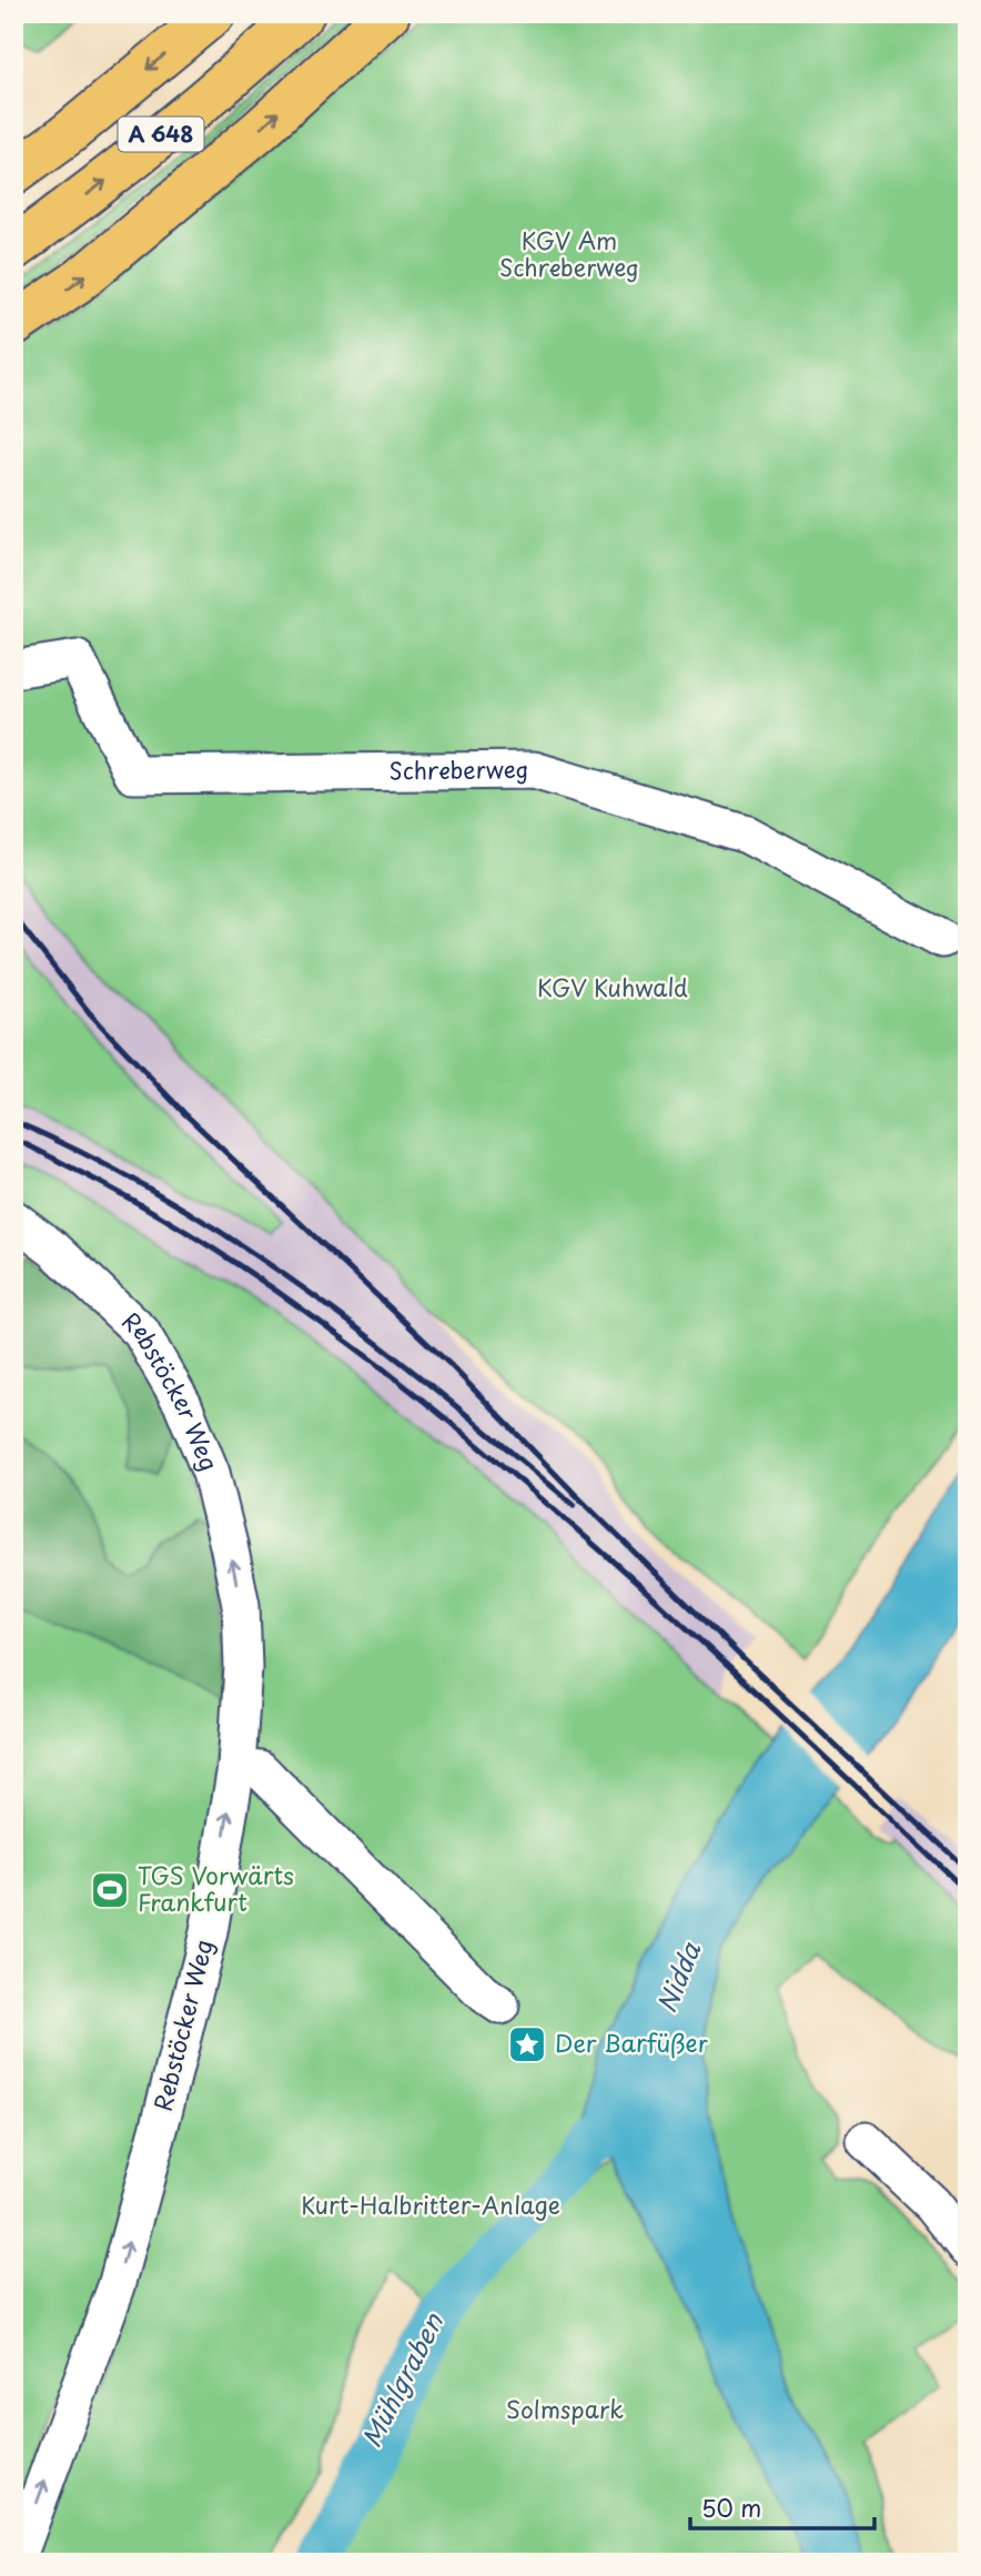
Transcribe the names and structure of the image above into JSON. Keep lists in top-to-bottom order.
{
  "streets": {
    "highway": ["A 648"],
    "street": ["Schreberweg", "Rebstöcker Weg"]
  },
  "one_way": ["Rebstöcker Weg"],
  "water": ["Nidda", "Mühlgraben"],
  "parks": [
    "KGV Am Schreberweg",
    "KGV Kuhwald",
    "Kurt-Halbritter-Anlage",
    "Solmspark"
  ],
  "places": {
    "sports": ["TGS Vorwärts Frankfurt"],
    "place": ["Der Barfüßer"]
  },
  "scale_bar": "50 m"
}
